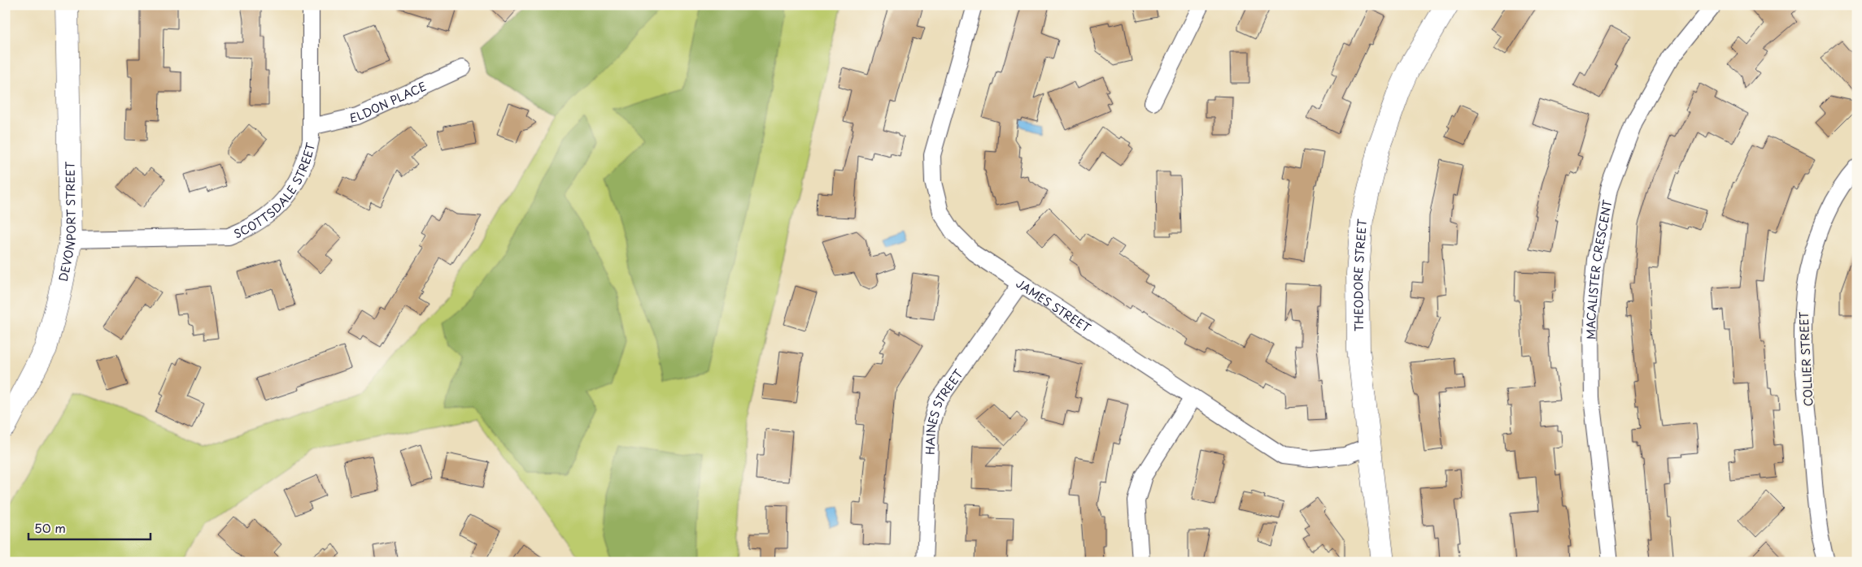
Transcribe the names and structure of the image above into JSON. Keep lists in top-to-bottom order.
{
  "streets": {
    "main road": ["DEVONPORT STREET", "THEODORE STREET"],
    "street": [
      "ELDON PLACE",
      "SCOTTSDALE STREET",
      "MACALISTER CRESCENT",
      "JAMES STREET",
      "COLLIER STREET",
      "HAINES STREET"
    ]
  },
  "crossings": [
    ["ELDON PLACE", "SCOTTSDALE STREET"],
    ["SCOTTSDALE STREET", "DEVONPORT STREET"],
    ["THEODORE STREET", "JAMES STREET"],
    ["JAMES STREET", "HAINES STREET"]
  ],
  "scale_bar": "50 m"
}
